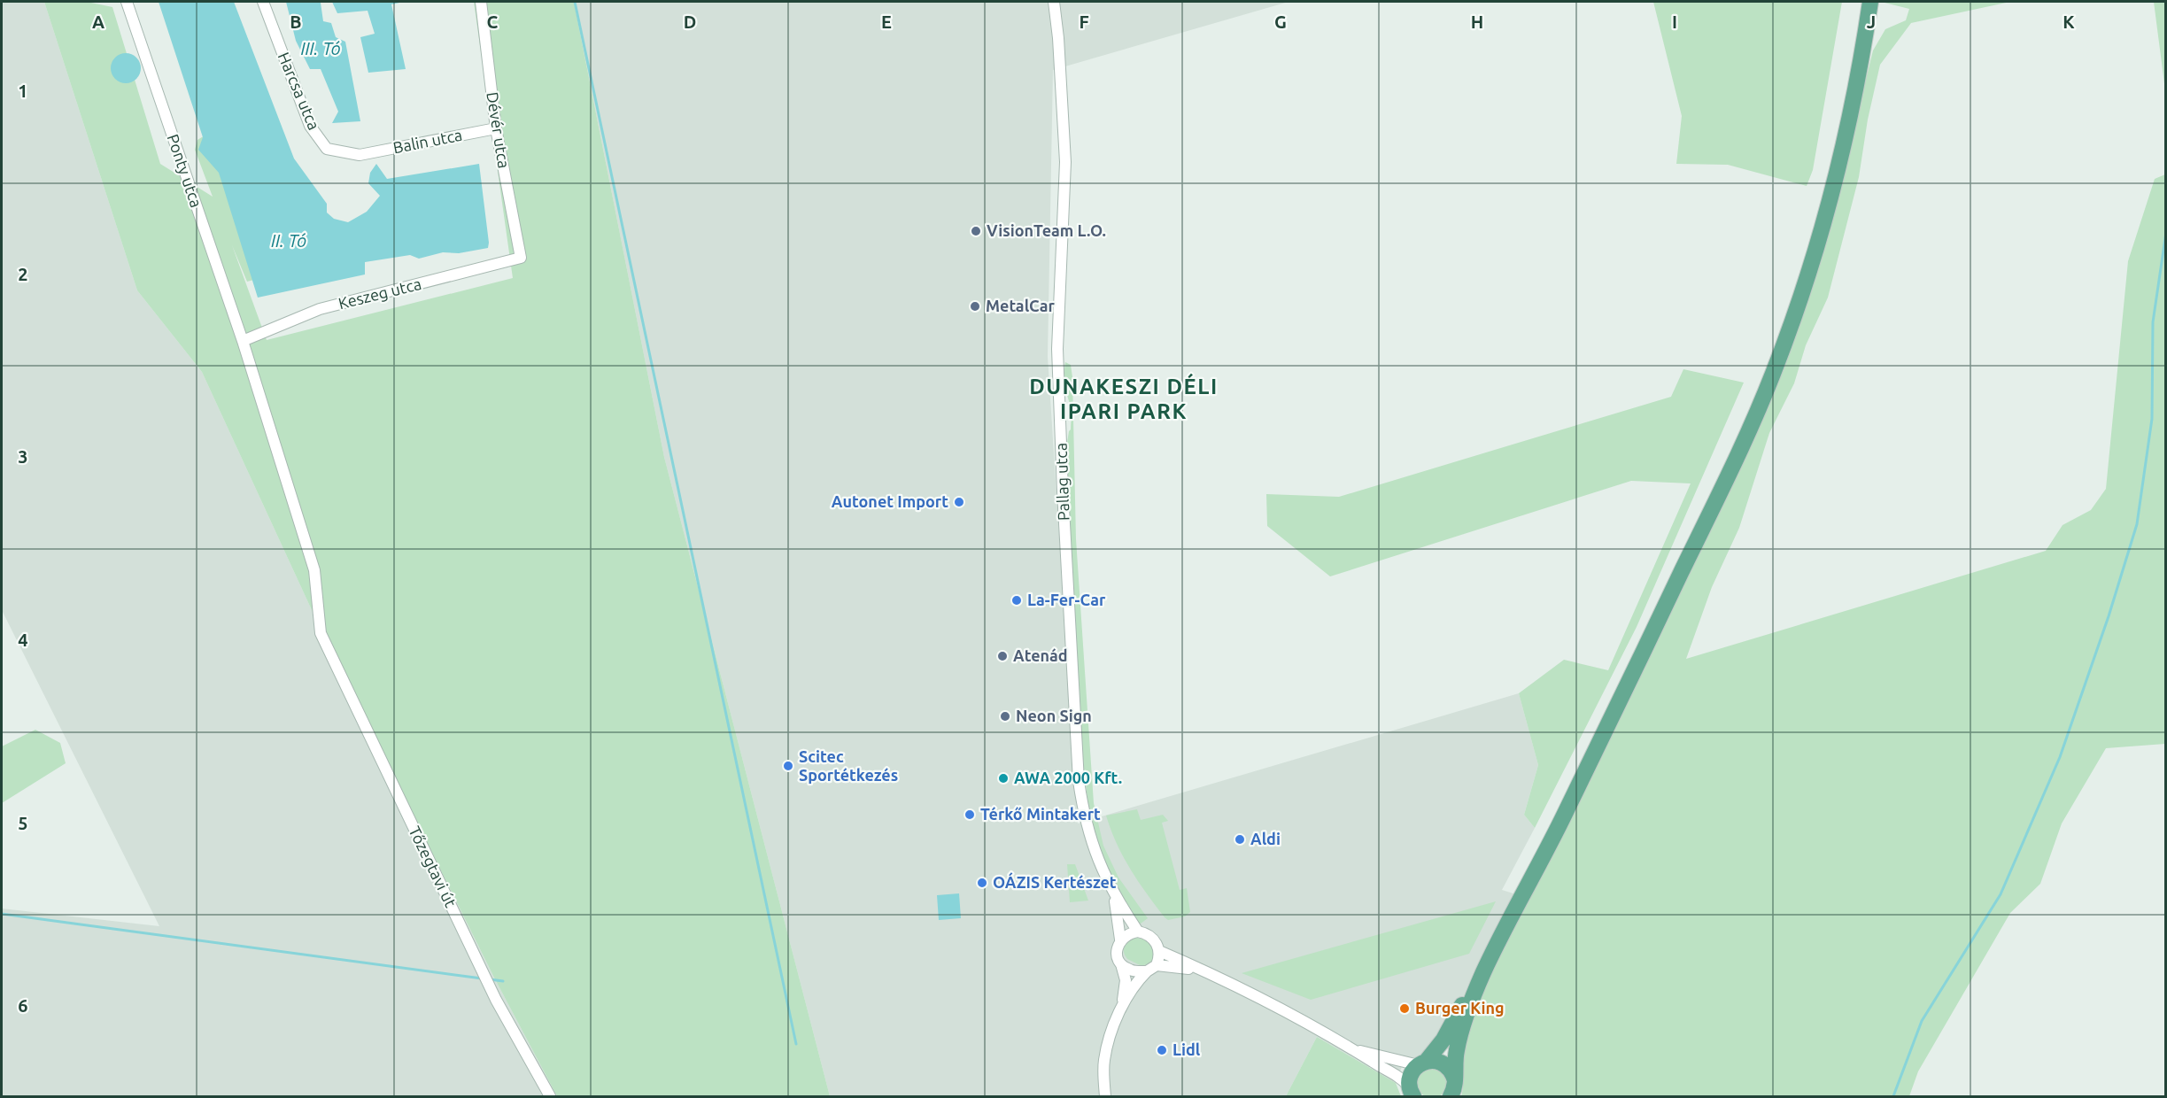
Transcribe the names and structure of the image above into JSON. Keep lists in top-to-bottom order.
{
  "streets": {
    "street": [
      "Harcsa utca",
      "Dévér utca",
      "Balin utca",
      "Ponty utca",
      "Keszeg utca",
      "Pallag utca",
      "Tőzegtavi út"
    ]
  },
  "crossings": [
    ["Harcsa utca", "Balin utca"],
    ["Dévér utca", "Balin utca"],
    ["Dévér utca", "Keszeg utca"],
    ["Ponty utca", "Keszeg utca"],
    ["Ponty utca", "Tőzegtavi út"]
  ],
  "districts": ["DUNAKESZI DÉLI IPARI PARK"],
  "water": ["III. Tó", "II. Tó"],
  "places": [
    "VisionTeam L.O.",
    "MetalCar",
    "Autonet Import",
    "La-Fer-Car",
    "Atenád",
    "Neon Sign",
    "Scitec Sportétkezés",
    "AWA 2000 Kft.",
    "Térkő Mintakert",
    "Aldi",
    "OÁZIS Kertészet",
    "Burger King",
    "Lidl"
  ],
  "grid": {
    "columns": [
      "A",
      "B",
      "C",
      "D",
      "E",
      "F",
      "G",
      "H",
      "I",
      "J",
      "K"
    ],
    "rows": [
      "1",
      "2",
      "3",
      "4",
      "5",
      "6"
    ]
  }
}
